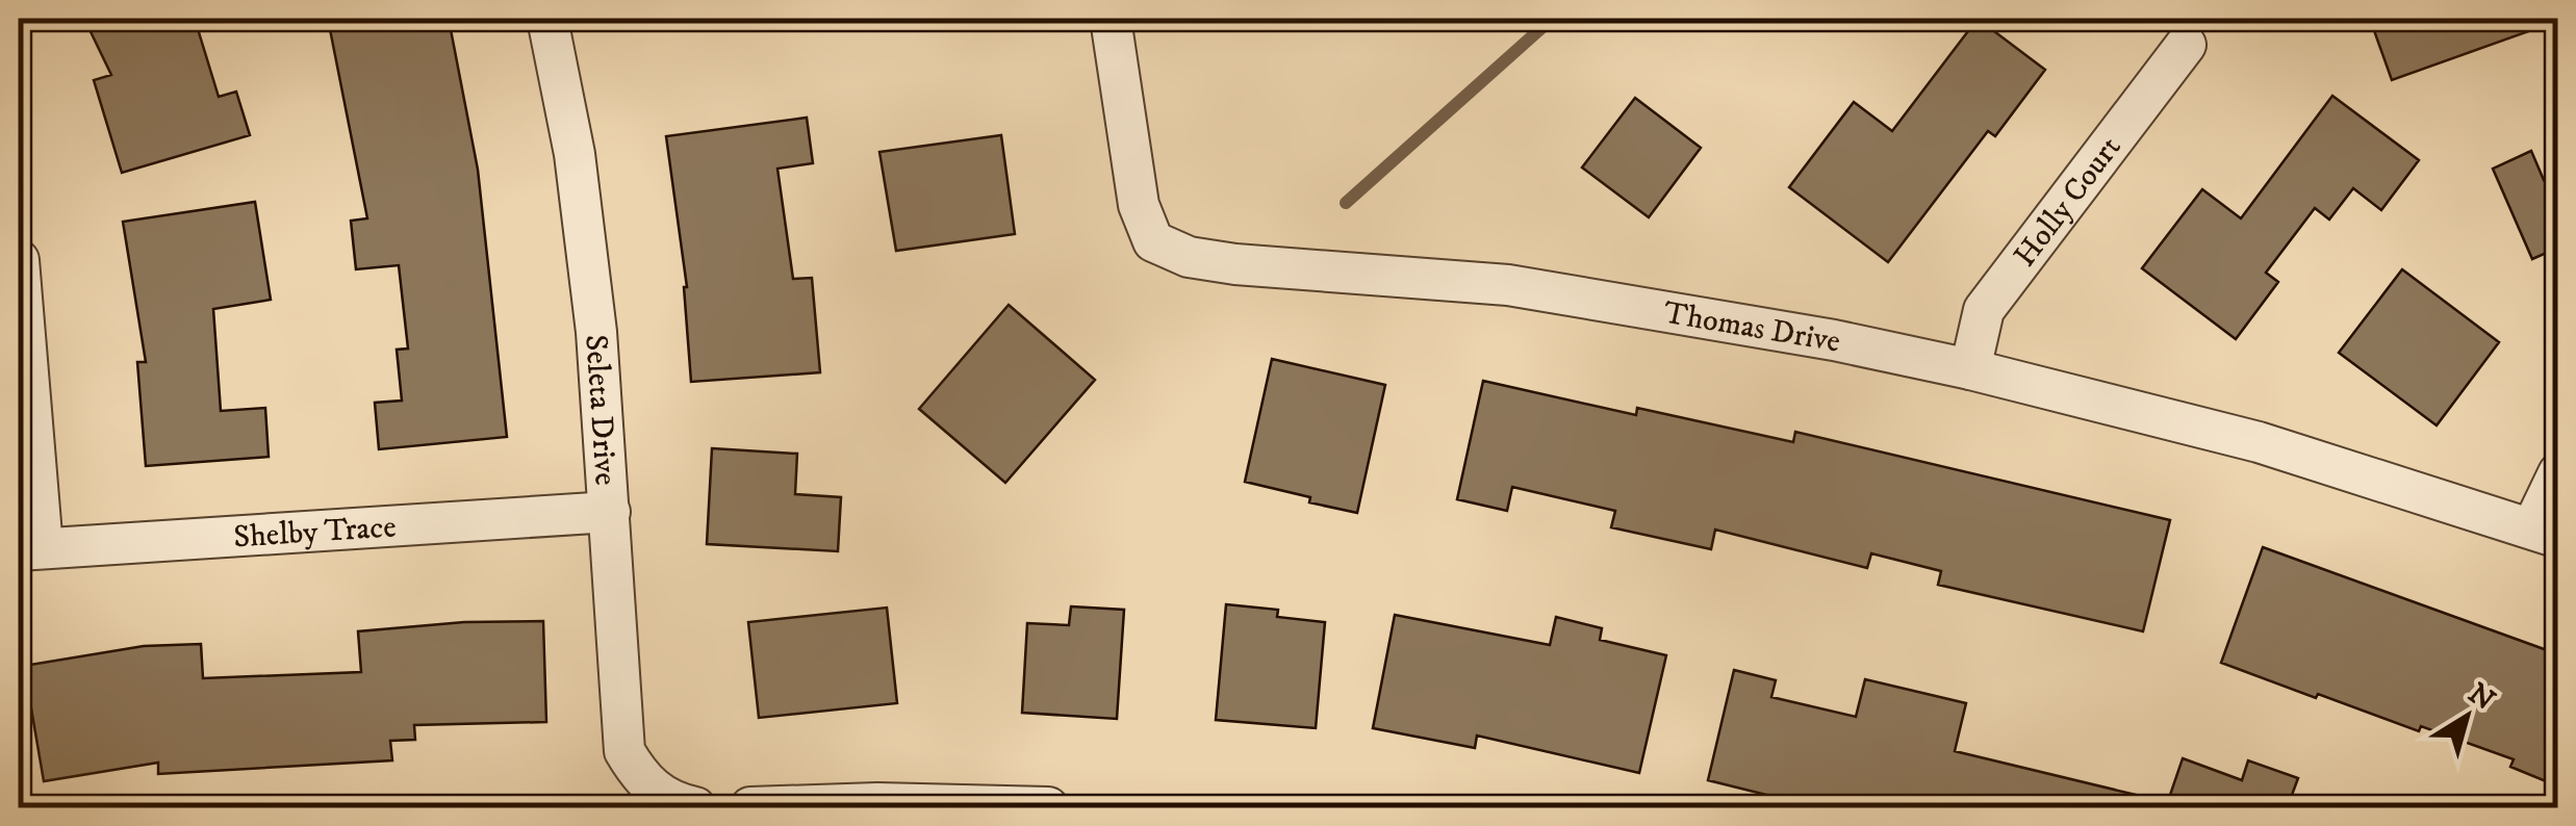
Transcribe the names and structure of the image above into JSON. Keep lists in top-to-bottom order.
{
  "streets": {
    "street": [
      "Holly Court",
      "Thomas Drive",
      "Seleta Drive",
      "Shelby Trace"
    ]
  },
  "crossings": [
    ["Holly Court", "Thomas Drive"],
    ["Seleta Drive", "Shelby Trace"]
  ],
  "north": "top right"
}
